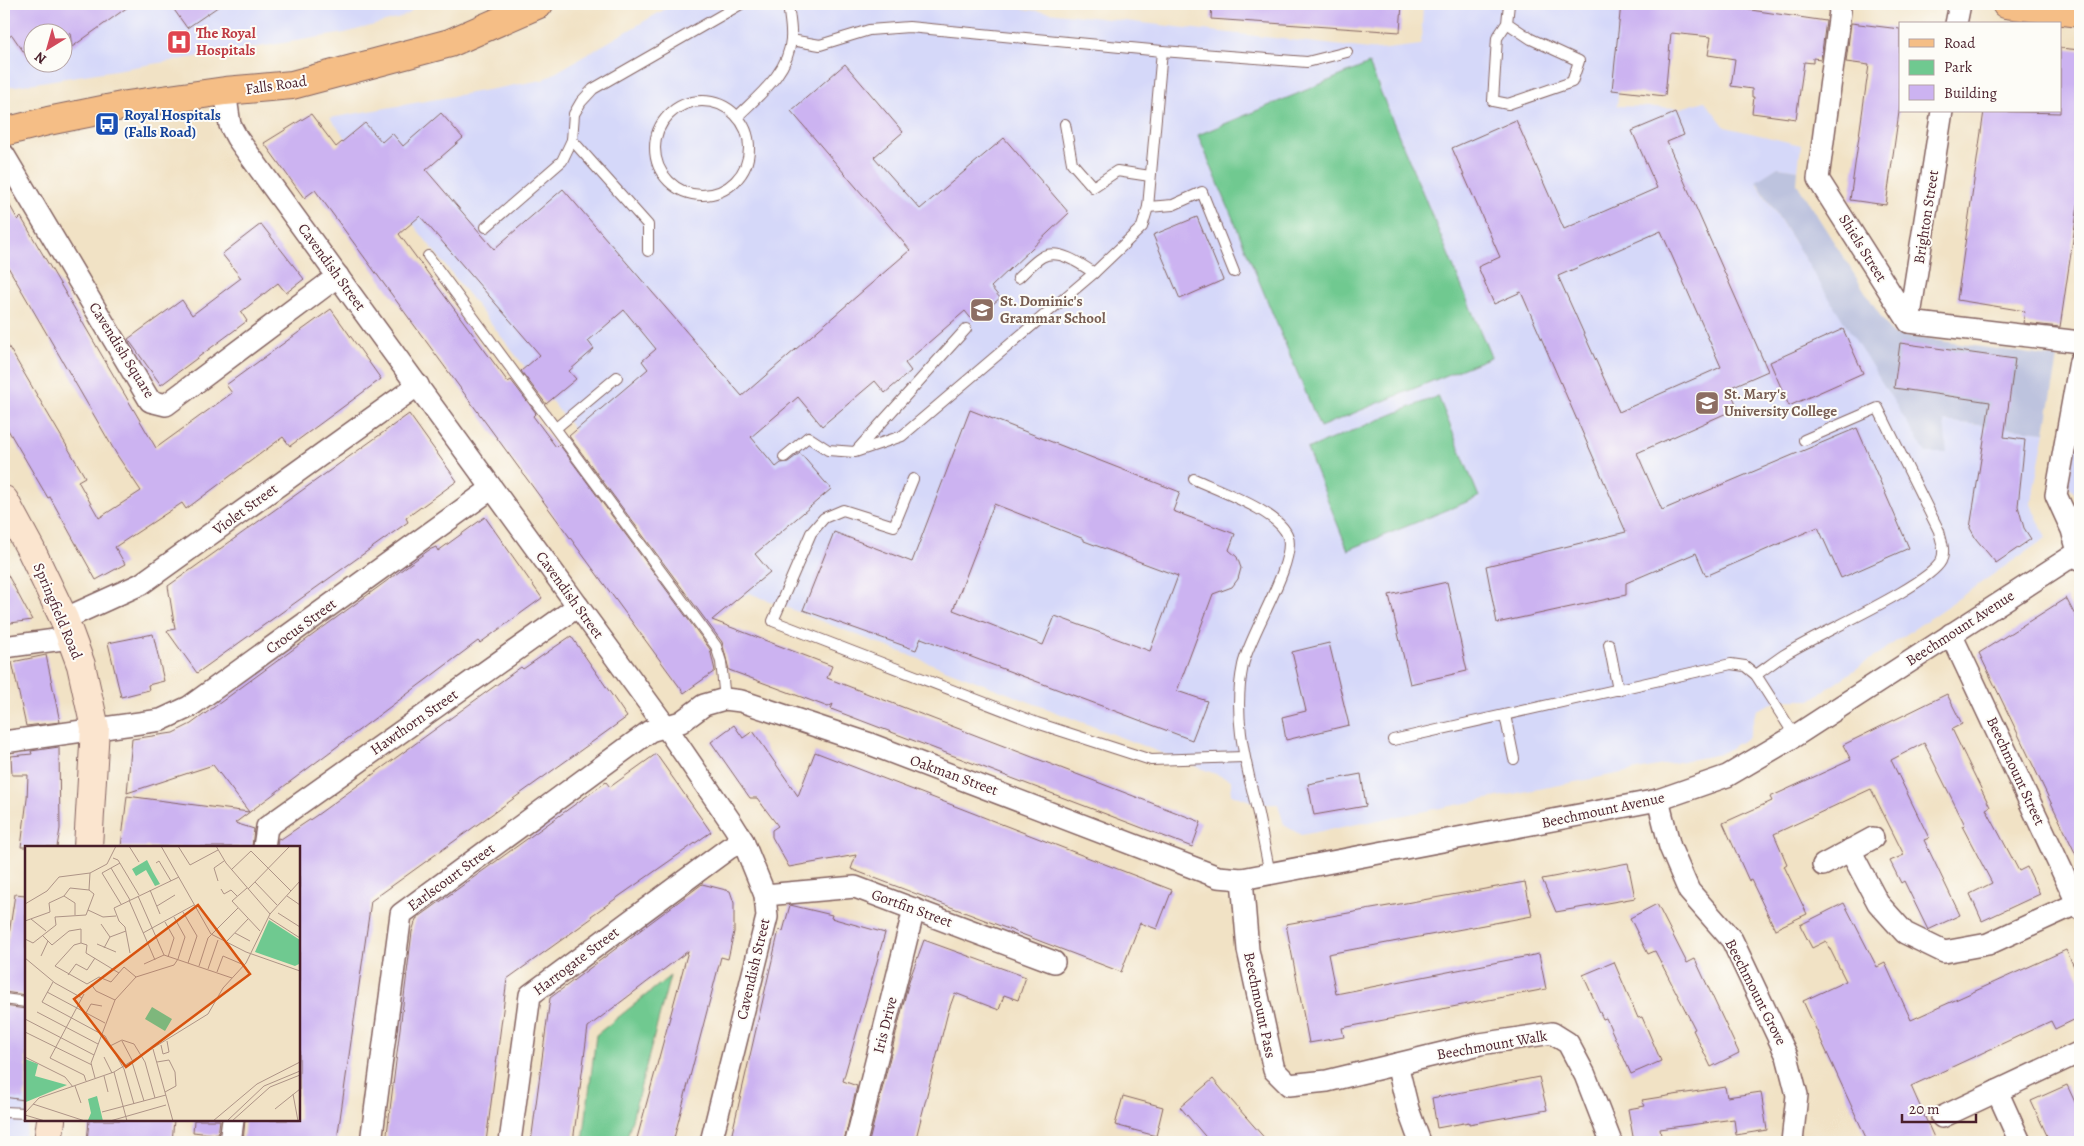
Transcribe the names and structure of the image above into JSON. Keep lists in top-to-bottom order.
{
  "streets": {
    "main road": ["Falls Road", "Springfield Road"],
    "street": [
      "Brighton Street",
      "Shiels Street",
      "Cavendish Street",
      "Cavendish Square",
      "Violet Street",
      "Crocus Street",
      "Beechmount Avenue",
      "Hawthorn Street",
      "Beechmount Street",
      "Oakman Street",
      "Earlscourt Street",
      "Gortfin Street",
      "Harrogate Street",
      "Beechmount Grove",
      "Beechmount Pass",
      "Iris Drive",
      "Beechmount Walk"
    ]
  },
  "crossings": [
    ["Falls Road", "Cavendish Street"],
    ["Brighton Street", "Shiels Street"],
    ["Cavendish Street", "Cavendish Square"],
    ["Cavendish Street", "Violet Street"],
    ["Cavendish Street", "Crocus Street"],
    ["Cavendish Street", "Hawthorn Street"],
    ["Cavendish Street", "Oakman Street"],
    ["Cavendish Street", "Earlscourt Street"],
    ["Cavendish Street", "Gortfin Street"],
    ["Cavendish Street", "Harrogate Street"],
    ["Violet Street", "Springfield Road"],
    ["Springfield Road", "Crocus Street"],
    ["Beechmount Avenue", "Beechmount Street"],
    ["Beechmount Avenue", "Oakman Street"],
    ["Beechmount Avenue", "Beechmount Grove"],
    ["Beechmount Avenue", "Beechmount Pass"],
    ["Oakman Street", "Earlscourt Street"],
    ["Oakman Street", "Beechmount Pass"],
    ["Gortfin Street", "Iris Drive"],
    ["Beechmount Pass", "Beechmount Walk"]
  ],
  "places": {
    "hospital": ["The Royal Hospitals"],
    "bus stop": ["Royal Hospitals (Falls Road)"],
    "school or university": ["St. Dominic's Grammar School", "St. Mary's University College"]
  },
  "legend": ["Road", "Park", "Building"],
  "scale_bar": "20 m",
  "north": "bottom left"
}
